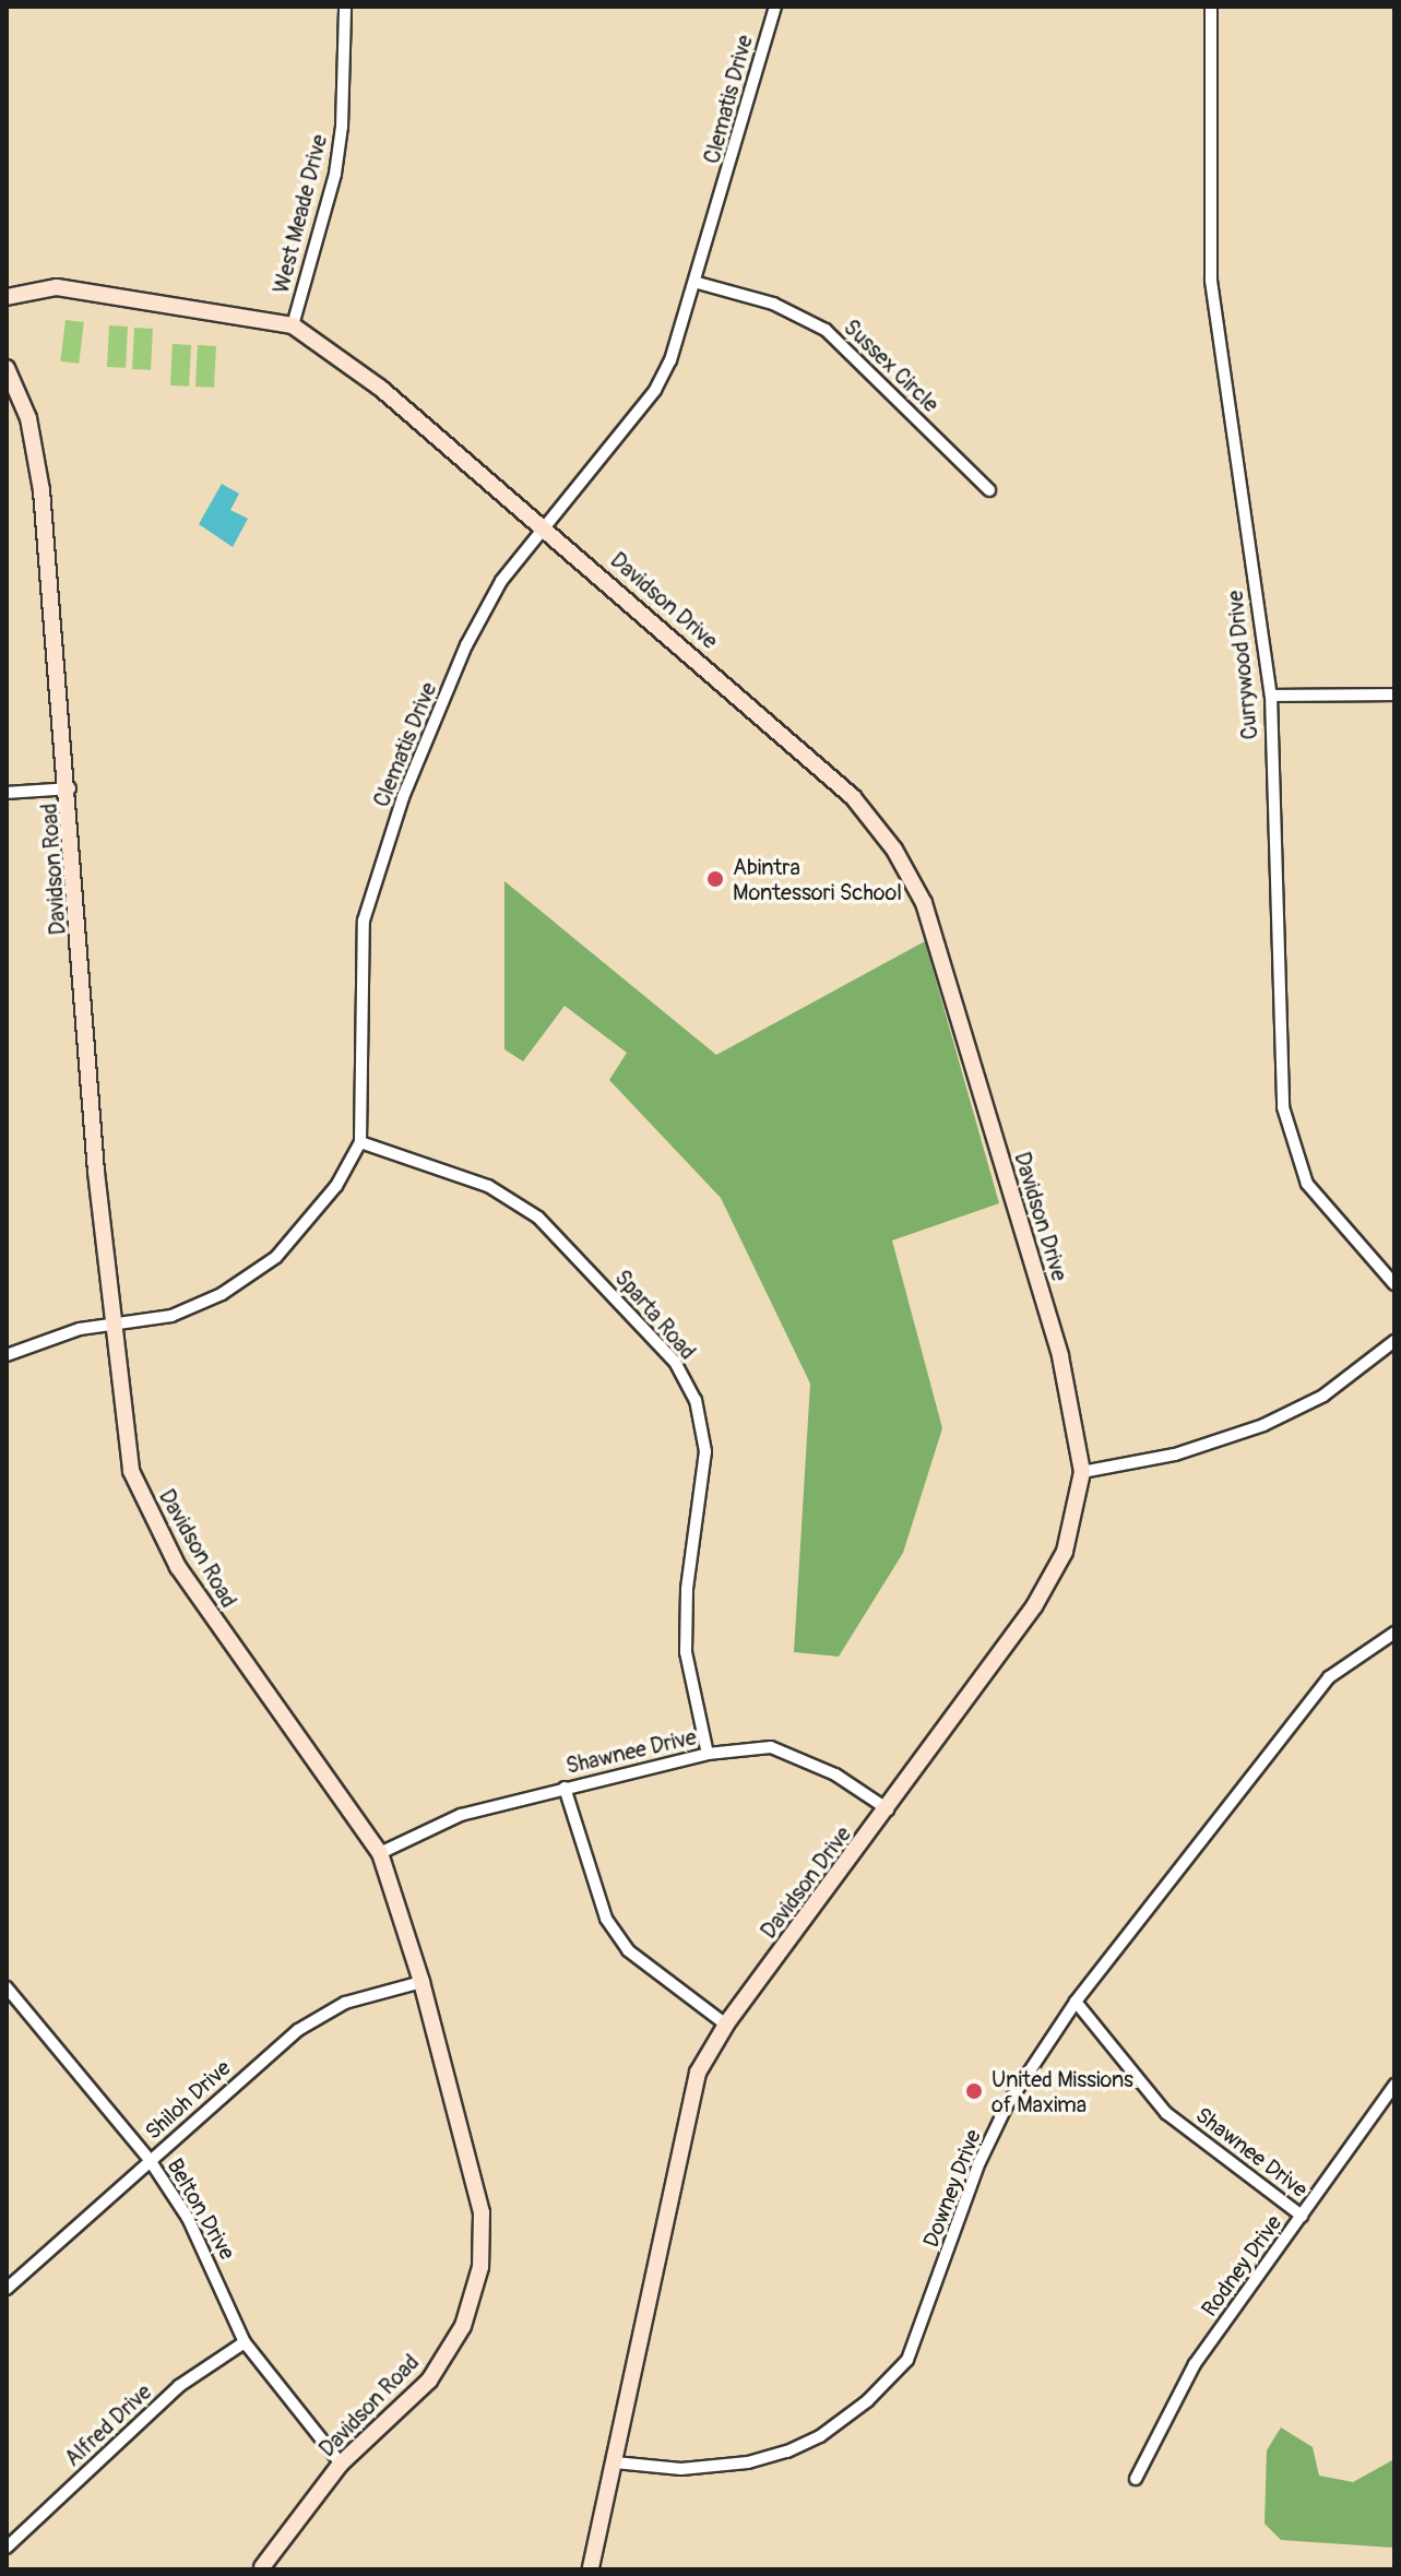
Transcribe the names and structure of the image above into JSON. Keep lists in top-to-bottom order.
{
  "streets": {
    "street": [
      "Clematis Drive",
      "West Meade Drive",
      "Sussex Circle",
      "Davidson Drive",
      "Currywood Drive",
      "Davidson Road",
      "Sparta Road",
      "Shawnee Drive",
      "Shiloh Drive",
      "Downey Drive",
      "Belton Drive",
      "Rodney Drive",
      "Alfred Drive"
    ]
  },
  "crossings": [
    ["Clematis Drive", "Sussex Circle"],
    ["Clematis Drive", "Davidson Drive"],
    ["Clematis Drive", "Sparta Road"],
    ["West Meade Drive", "Davidson Drive"],
    ["Davidson Drive", "Shawnee Drive"],
    ["Davidson Drive", "Downey Drive"],
    ["Davidson Road", "Shawnee Drive"],
    ["Davidson Road", "Shiloh Drive"],
    ["Davidson Road", "Belton Drive"],
    ["Sparta Road", "Shawnee Drive"],
    ["Shawnee Drive", "Downey Drive"],
    ["Shawnee Drive", "Rodney Drive"],
    ["Shiloh Drive", "Belton Drive"],
    ["Belton Drive", "Alfred Drive"]
  ],
  "places": ["Abintra Montessori School", "United Missions of Maxima"]
}
